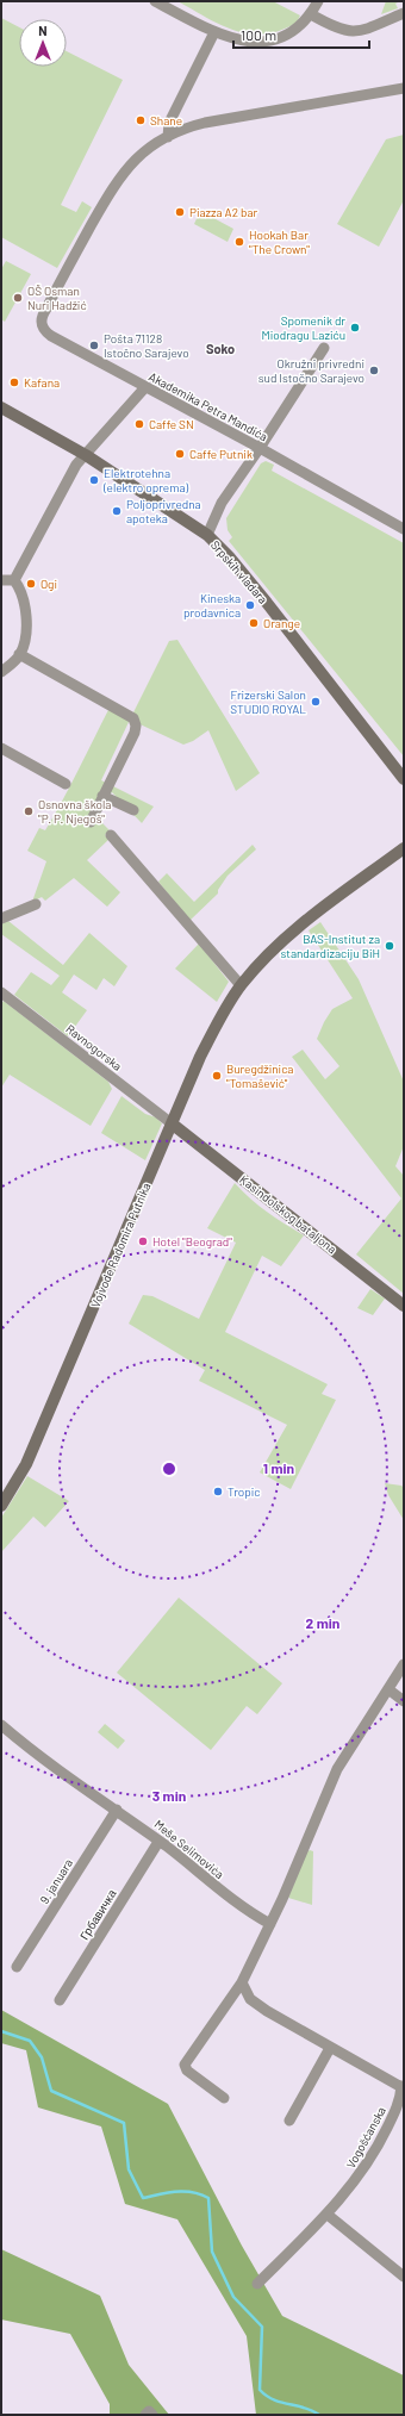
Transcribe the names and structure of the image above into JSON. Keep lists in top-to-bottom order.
{
  "streets": {
    "street": [
      "Akademika Petra Mandića",
      "Srpskih vladara",
      "Ravnogorska",
      "Kasindolskog bataljona",
      "Vojvode Radomira Putnika",
      "Meše Selimovića",
      "9. januara",
      "Грбавичка",
      "Vogošćanska"
    ]
  },
  "crossings": [
    ["Ravnogorska", "Kasindolskog bataljona"],
    ["Ravnogorska", "Vojvode Radomira Putnika"],
    ["Kasindolskog bataljona", "Vojvode Radomira Putnika"],
    ["Meše Selimovića", "9. januara"],
    ["Meše Selimovića", "Грбавичка"]
  ],
  "districts": ["Soko"],
  "places": [
    "Shane",
    "Piazza A2 bar",
    "Hookah Bar \"The Crown\"",
    "OŠ Osman Nuri Hadžić",
    "Spomenik dr Miodragu Laziću",
    "Pošta 71128 Istočno Sarajevo",
    "Okružni privredni sud Istočno Sarajevo",
    "Kafana",
    "Caffe SN",
    "Caffe Putnik",
    "Elektrotehna (elektro oprema)",
    "Poljoprivredna apoteka",
    "Ogi",
    "Kineska prodavnica",
    "Orange",
    "Frizerski Salon STUDIO ROYAL",
    "Osnovna škola \"P. P. Njegoš\"",
    "BAS-Institut za standardizaciju BiH",
    "Buregdžinica \"Tomašević\"",
    "Hotel \"Beograd\"",
    "Tropic"
  ],
  "scale_bar": "100 m",
  "north": "top",
  "rings": ["1 min", "2 min", "3 min"]
}
